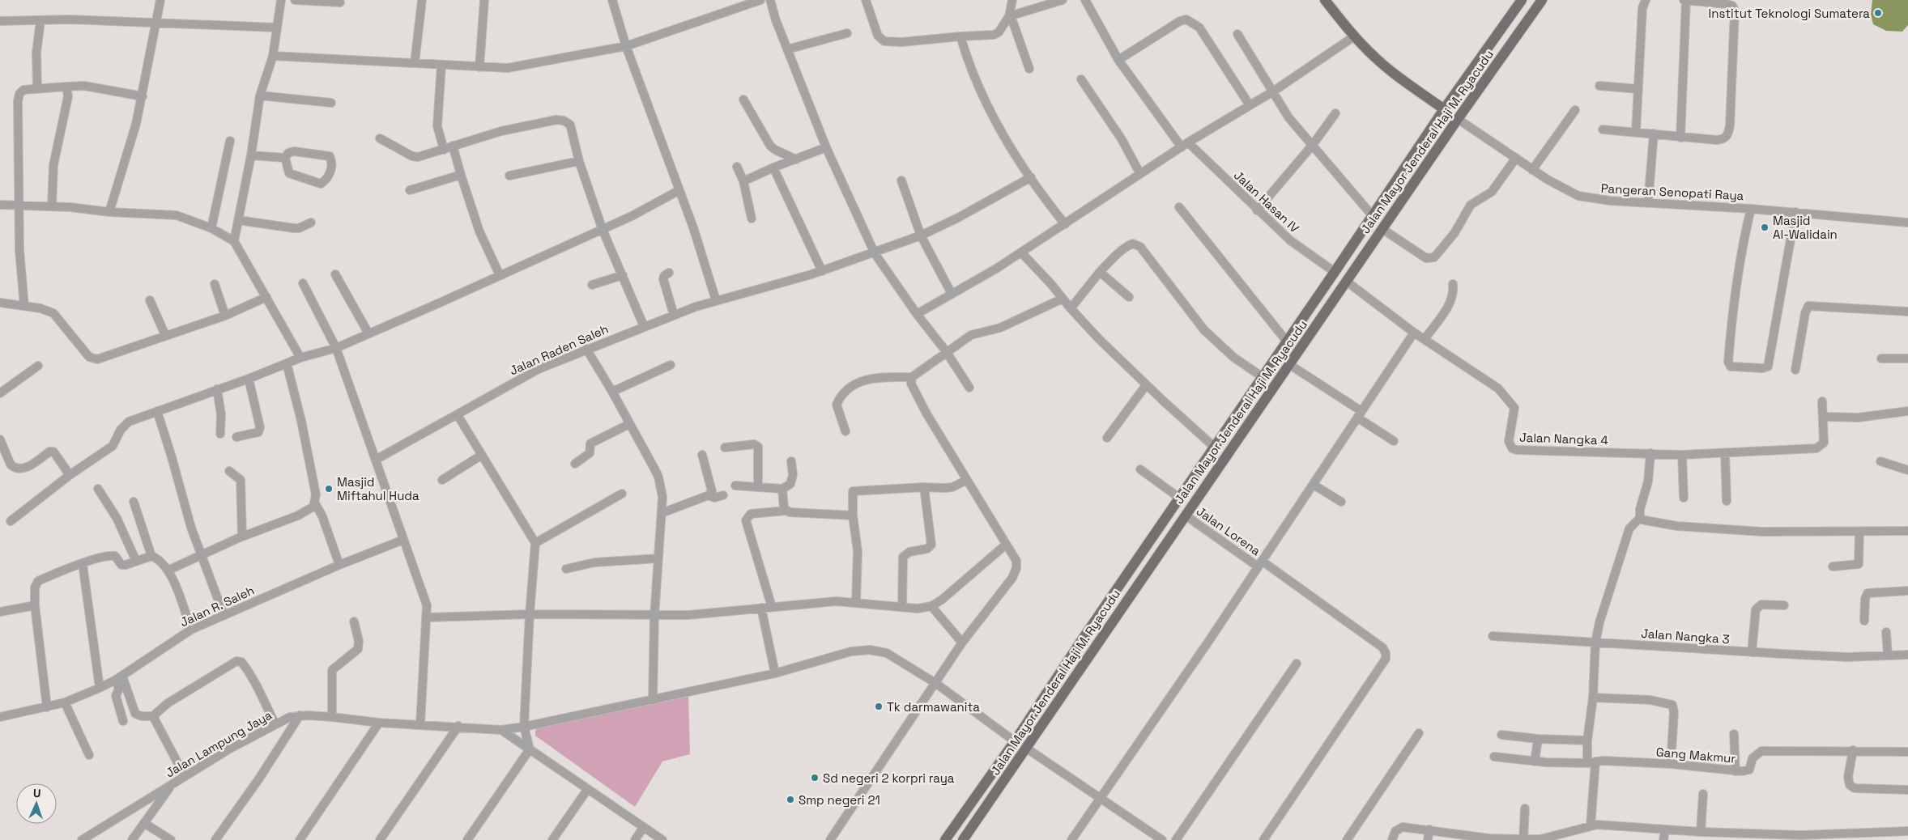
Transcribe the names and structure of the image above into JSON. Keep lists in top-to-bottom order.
{
  "streets": {
    "main road": ["Jalan Mayor Jenderal Haji M. Ryacudu"],
    "street": [
      "Pangeran Senopati Raya",
      "Jalan Hasan IV",
      "Jalan Raden Saleh",
      "Jalan Nangka 4",
      "Jalan Lorena",
      "Jalan R. Saleh",
      "Jalan Nangka 3",
      "Jalan Lampung Jaya",
      "Gang Makmur"
    ]
  },
  "crossings": [
    ["Jalan Mayor Jenderal Haji M. Ryacudu", "Pangeran Senopati Raya"],
    ["Jalan Mayor Jenderal Haji M. Ryacudu", "Jalan Hasan IV"],
    ["Jalan Mayor Jenderal Haji M. Ryacudu", "Jalan Nangka 4"],
    ["Jalan Mayor Jenderal Haji M. Ryacudu", "Jalan Lorena"],
    ["Jalan Mayor Jenderal Haji M. Ryacudu", "Jalan Lampung Jaya"]
  ],
  "places": [
    "Institut Teknologi Sumatera",
    "Masjid Al-Walidain",
    "Masjid Miftahul Huda",
    "Tk darmawanita",
    "Sd negeri 2 korpri raya",
    "Smp negeri 21"
  ],
  "north": "top"
}
